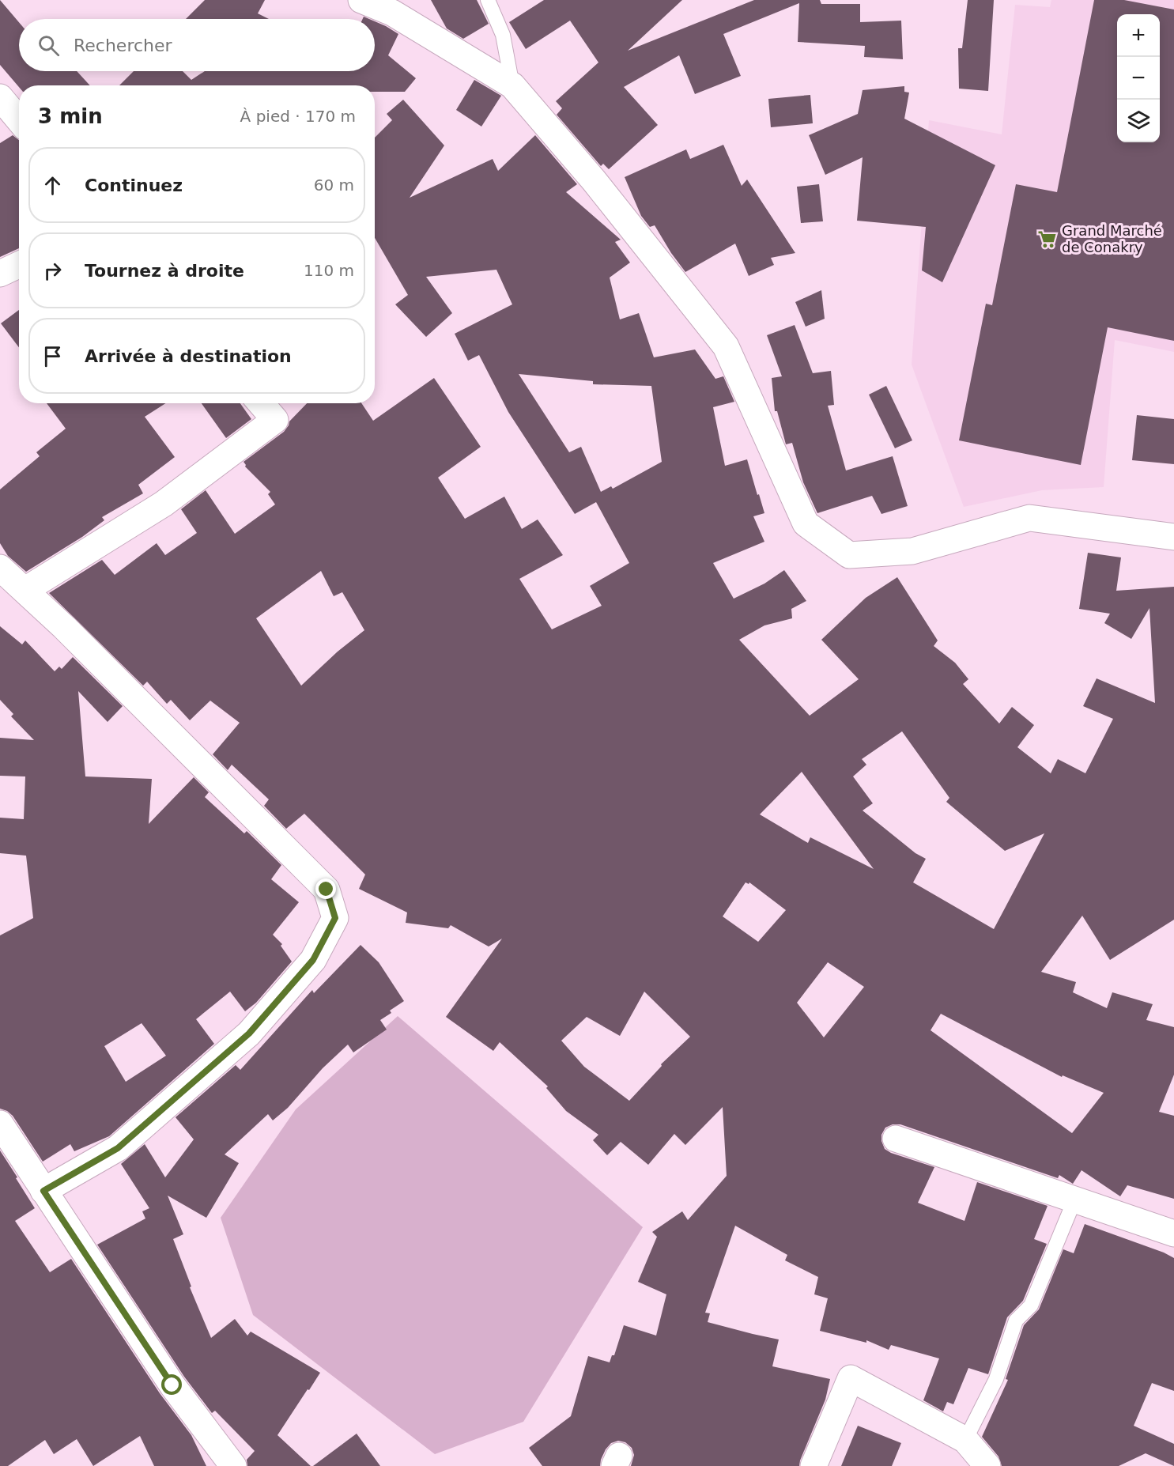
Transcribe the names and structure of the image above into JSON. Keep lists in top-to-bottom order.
{
  "places": {
    "supermarket": ["Grand Marché de Conakry"]
  },
  "page": {
    "map_buttons": ["+", "−"],
    "search": "Rechercher",
    "heading": ["3 min", "À pied · 170 m"],
    "list": [
      ["Continuez", "60 m"],
      ["Tournez à droite", "110 m"],
      "Arrivée à destination"
    ]
  }
}
